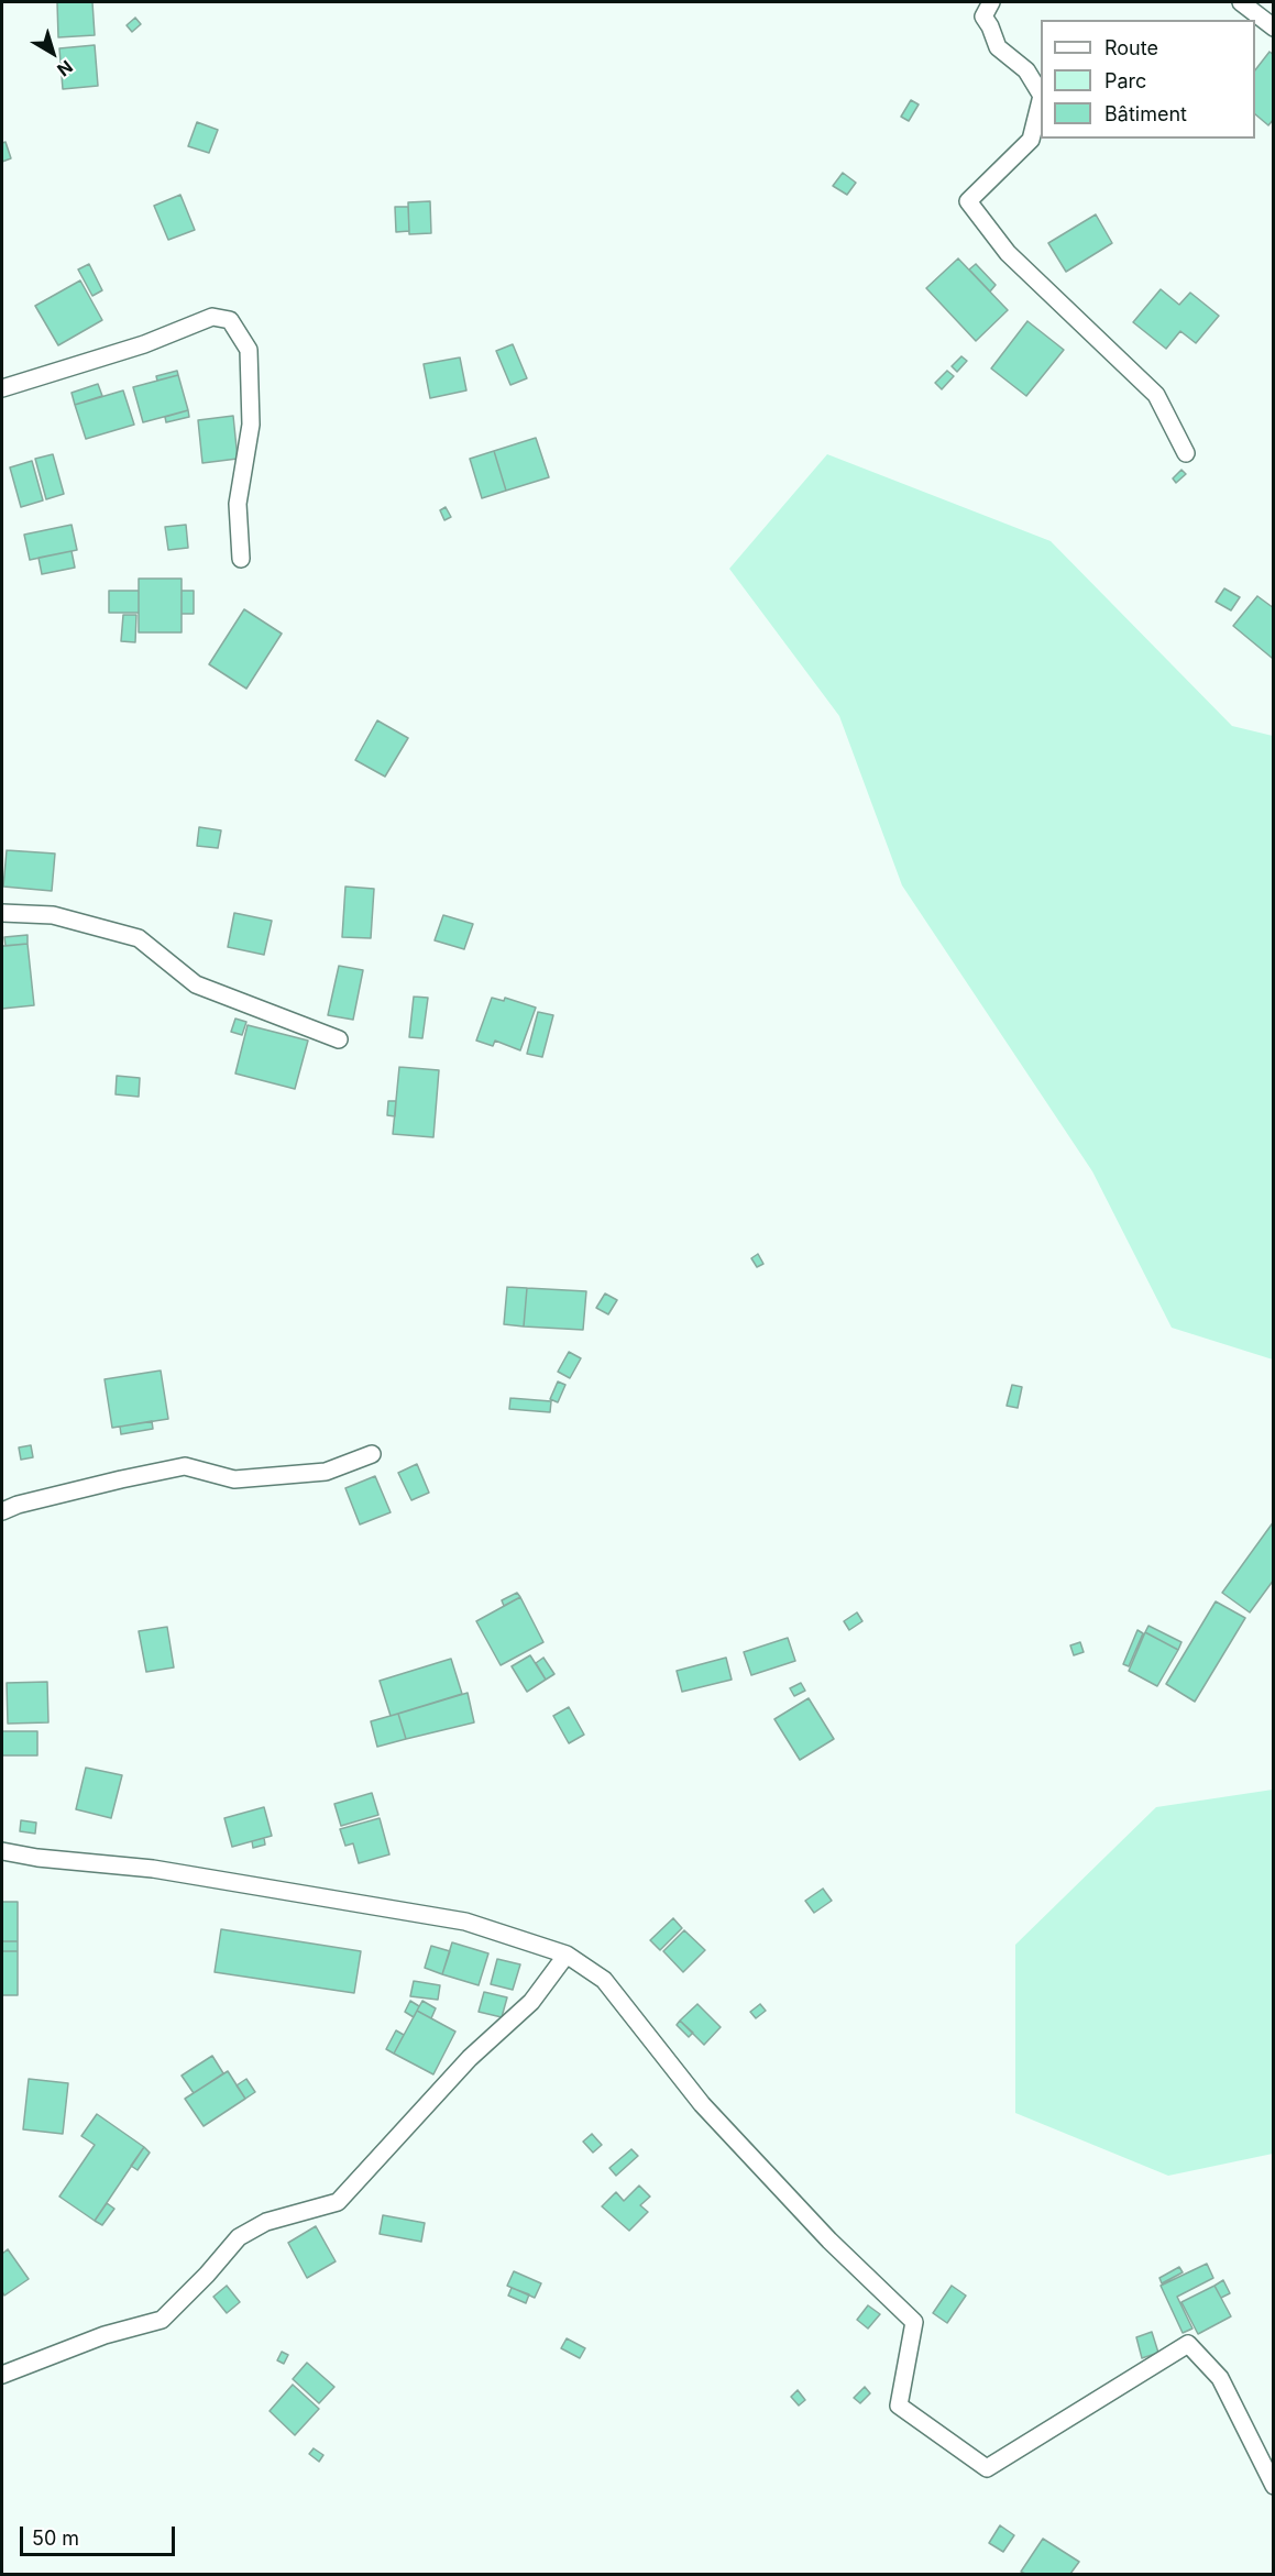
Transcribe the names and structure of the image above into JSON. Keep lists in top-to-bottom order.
{
  "legend": ["Route", "Parc", "Bâtiment"],
  "scale_bar": "50 m",
  "north": "bottom right"
}
